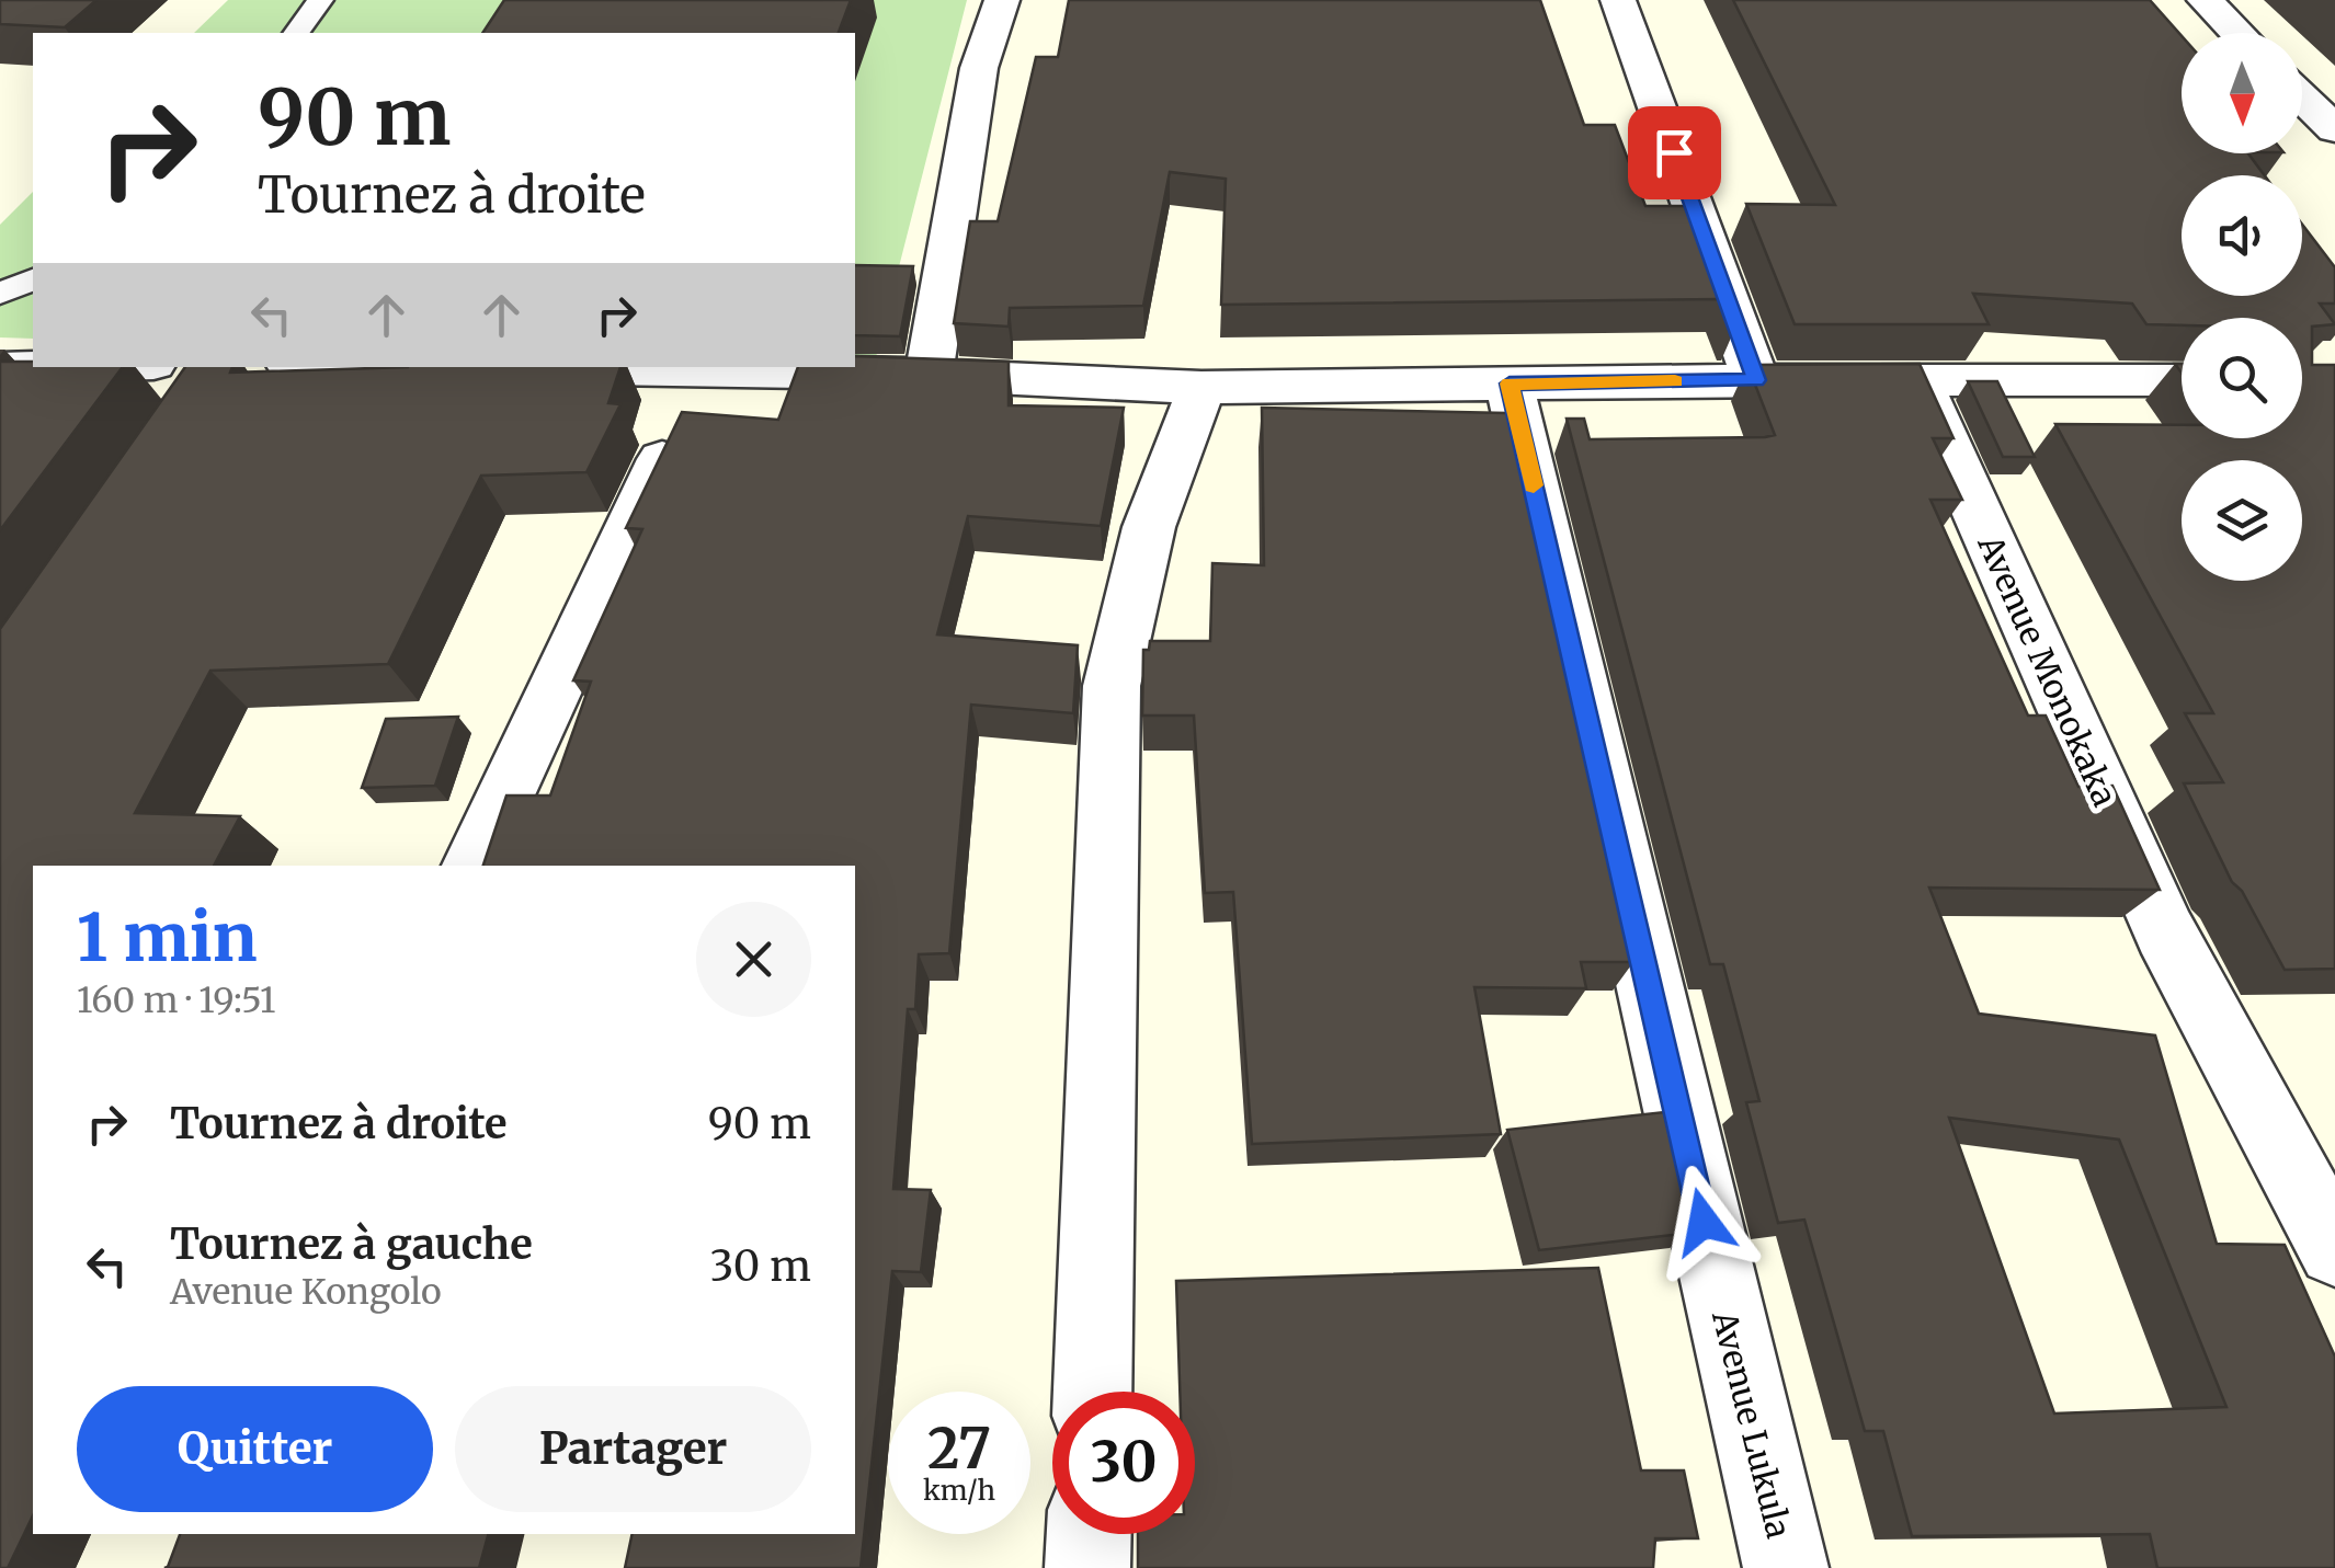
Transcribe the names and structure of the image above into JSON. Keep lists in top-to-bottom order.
{
  "streets": {
    "street": ["Avenue Monokaka", "Avenue Lukula"]
  },
  "north": "bottom",
  "page": {
    "turn": ["90 m", "Tournez à droite"],
    "heading": ["1 min", "160 m · 19:51"],
    "list": [
      {
        "name": "Tournez à droite",
        "value": "90 m"
      },
      {
        "name": "Tournez à gauche",
        "note": "Avenue Kongolo",
        "value": "30 m"
      }
    ],
    "buttons": ["Quitter", "Partager"],
    "speed": "27 km/h",
    "limit": "30"
  }
}
